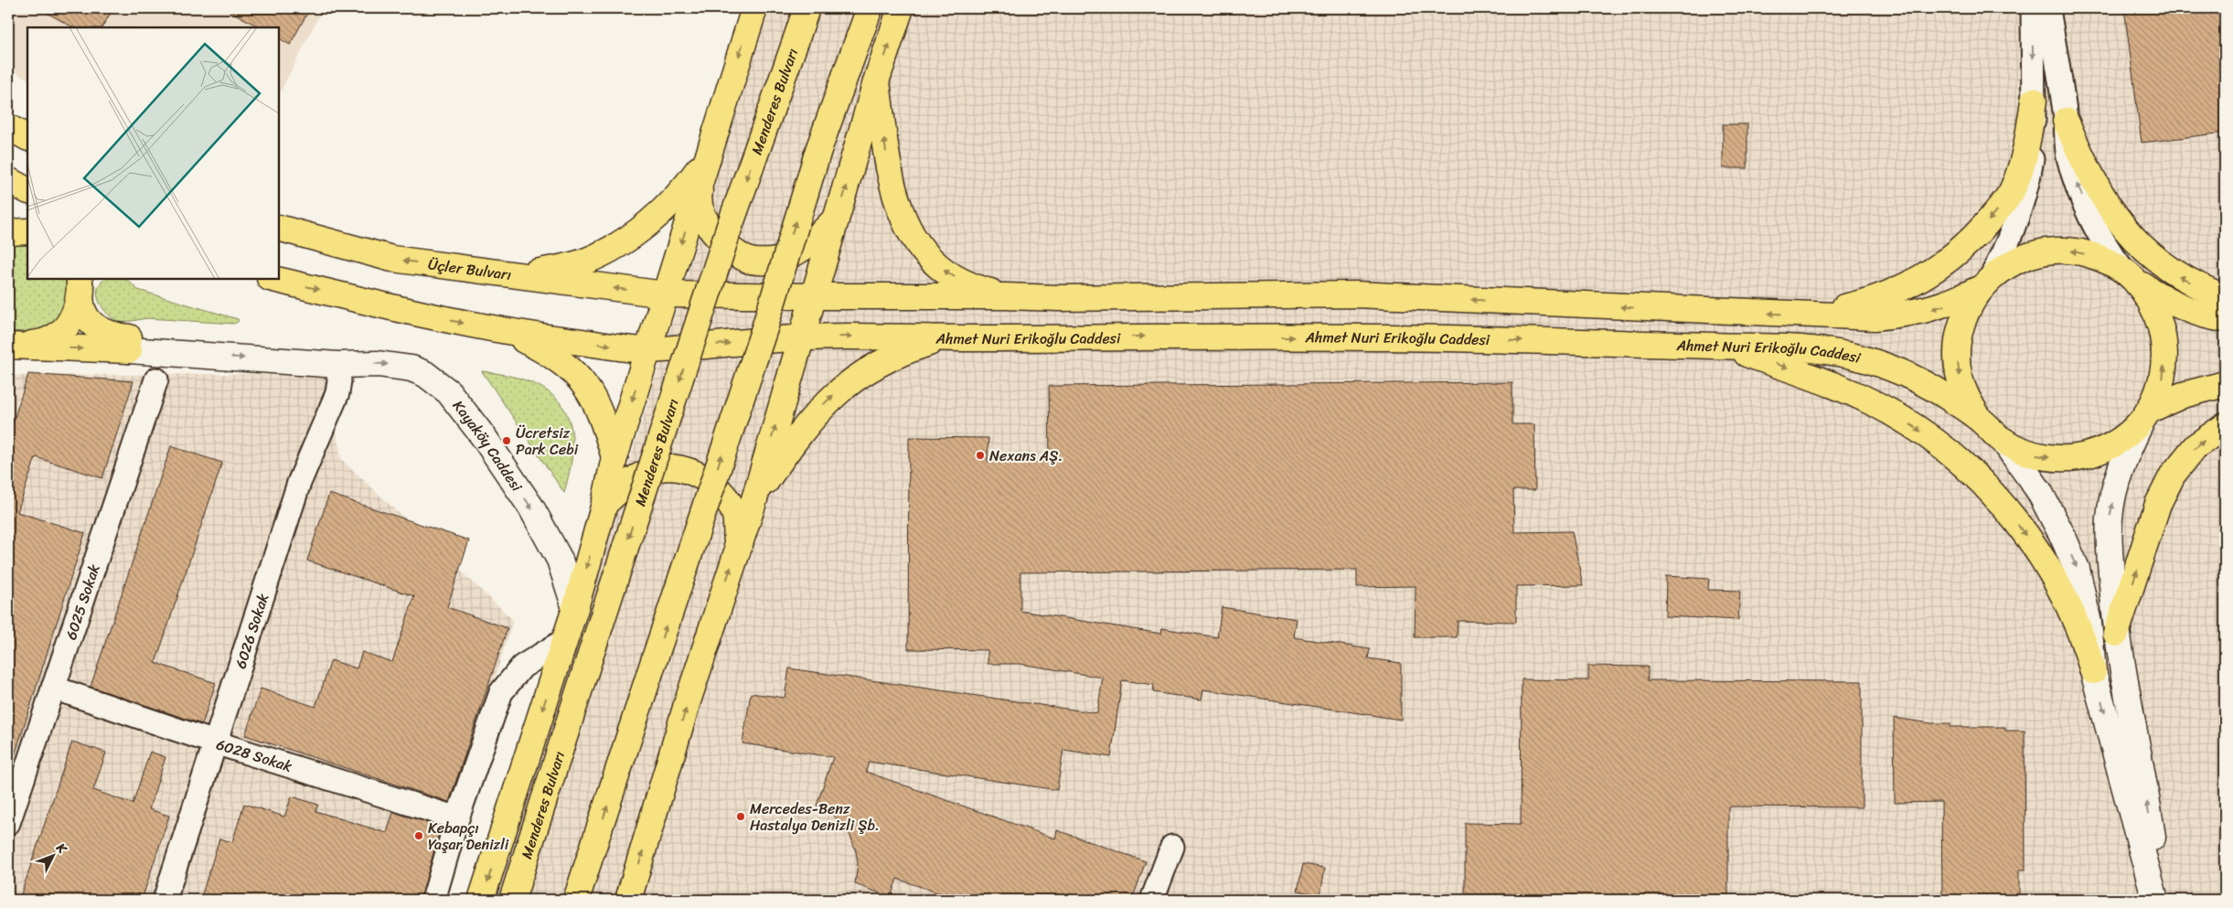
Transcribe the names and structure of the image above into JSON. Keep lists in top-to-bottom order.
{
  "streets": {
    "main road": ["Menderes Bulvarı", "Üçler Bulvarı", "Ahmet Nuri Erikoğlu Caddesi"],
    "street": [
      "Kayaköy Caddesi",
      "6025 Sokak",
      "6026 Sokak",
      "6028 Sokak"
    ]
  },
  "crossings": [
    ["Kayaköy Caddesi", "6026 Sokak"],
    ["6025 Sokak", "6028 Sokak"],
    ["6026 Sokak", "6028 Sokak"]
  ],
  "one_way": ["Kayaköy Caddesi"],
  "places": [
    "Ücretsiz Park Cebi",
    "Nexans AŞ.",
    "Mercedes-Benz Hastalya Denizli Şb.",
    "Kebapçı Yaşar Denizli"
  ],
  "north": "top right"
}
